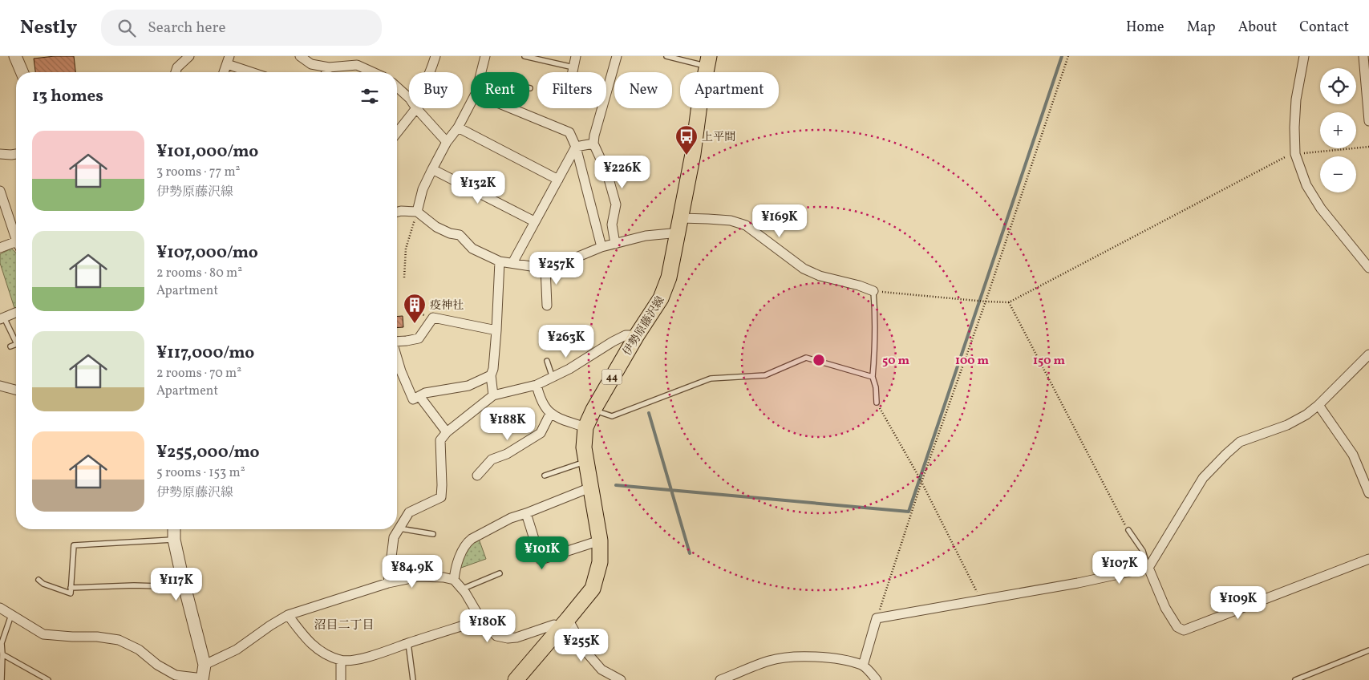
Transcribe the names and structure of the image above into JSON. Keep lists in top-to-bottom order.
{
  "streets": {
    "main road": ["伊勢原藤沢線", "44"]
  },
  "districts": ["沼目二丁目"],
  "places": {
    "bus stop": ["上平間"],
    "building": ["疫神社"]
  },
  "page": {
    "header": "Nestly",
    "search": "Search here",
    "nav": [
      "Home",
      "Map",
      "About",
      "Contact"
    ],
    "map_buttons": ["+", "−"],
    "chip": [
      "Buy",
      "Rent",
      "Filters",
      "New",
      "Apartment"
    ],
    "heading": "13 homes",
    "list": [
      {
        "name": "¥101,000/mo",
        "note": "3 rooms · 77 m² · 伊勢原藤沢線"
      },
      {
        "name": "¥107,000/mo",
        "note": "2 rooms · 80 m² · Apartment"
      },
      {
        "name": "¥117,000/mo",
        "note": "2 rooms · 70 m² · Apartment"
      },
      {
        "name": "¥255,000/mo",
        "note": "5 rooms · 153 m² · 伊勢原藤沢線"
      }
    ],
    "price": [
      "¥226K",
      "¥132K",
      "¥169K",
      "¥257K",
      "¥263K",
      "¥188K",
      "¥101K",
      "¥107K",
      "¥84.9K",
      "¥117K",
      "¥109K",
      "¥180K",
      "¥255K"
    ]
  },
  "rings": ["50 m", "100 m", "150 m"]
}
